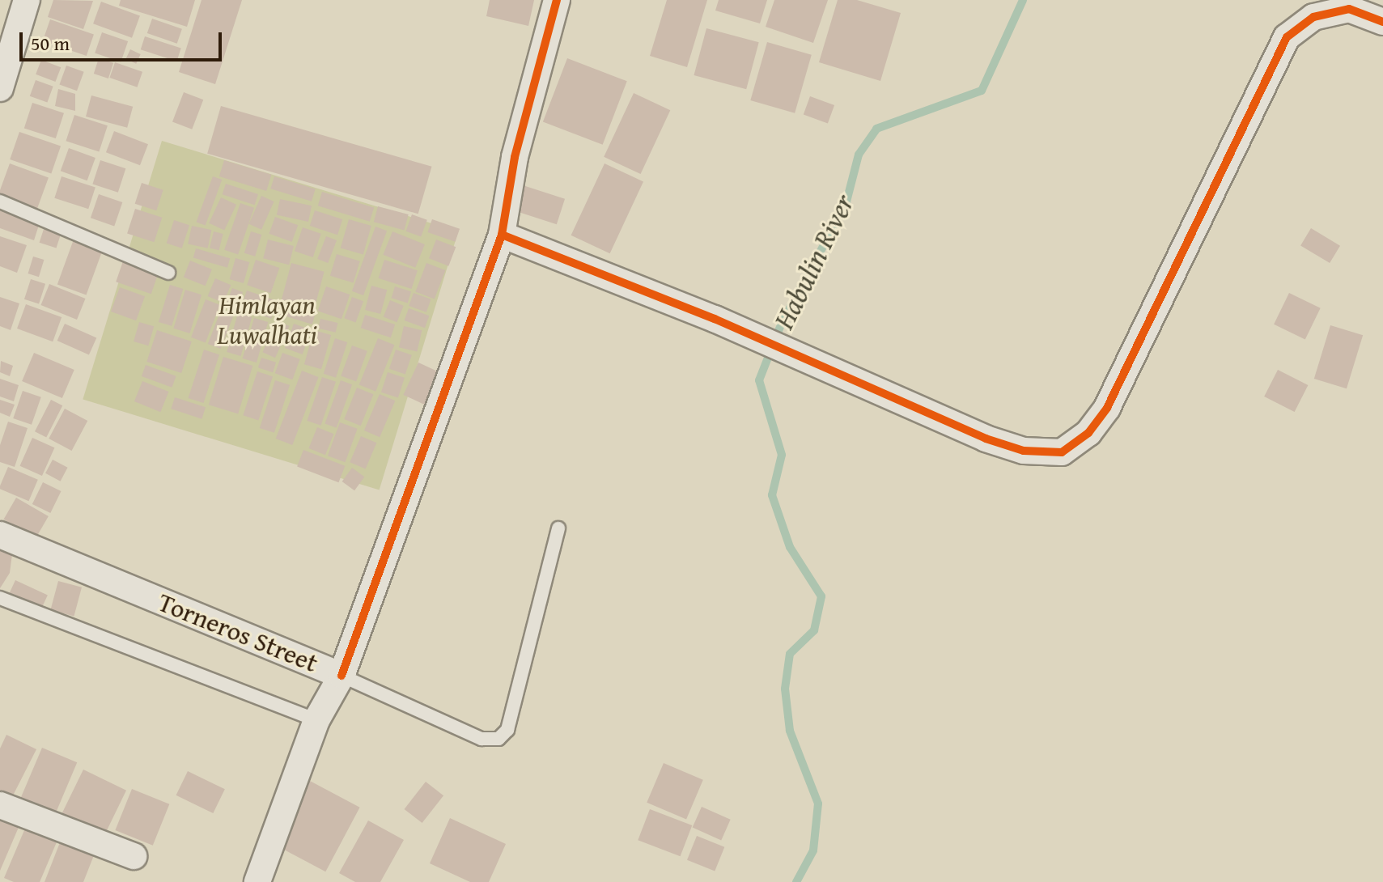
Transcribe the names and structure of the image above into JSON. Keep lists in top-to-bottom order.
{
  "streets": {
    "street": ["Torneros Street"]
  },
  "water": ["Habulin River"],
  "parks": ["Himlayan Luwalhati"],
  "scale_bar": "50 m"
}
